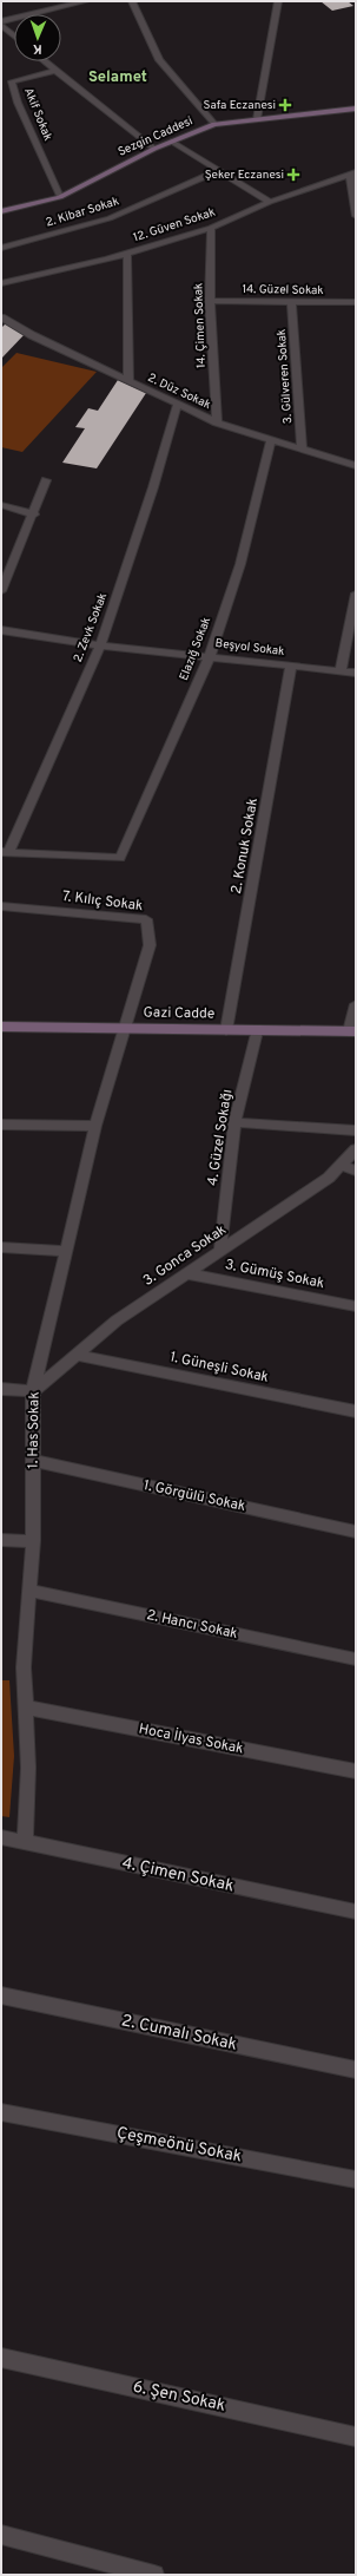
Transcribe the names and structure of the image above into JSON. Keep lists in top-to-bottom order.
{
  "streets": {
    "main road": ["Sezgin Caddesi", "Gazi Cadde"],
    "street": [
      "Akif Sokak",
      "2. Kibar Sokak",
      "12. Güven Sokak",
      "14. Güzel Sokak",
      "14. Çimen Sokak",
      "3. Gülveren Sokak",
      "2. Düz Sokak",
      "2. Zevk Sokak",
      "Beşyol Sokak",
      "Elazığ Sokak",
      "2. Konuk Sokak",
      "7. Kılıç Sokak",
      "4. Güzel Sokağı",
      "3. Gonca Sokak",
      "3. Gümüş Sokak",
      "1. Güneşli Sokak",
      "1. Has Sokak",
      "1. Görgülü Sokak",
      "2. Hancı Sokak",
      "Hoca İlyas Sokak",
      "4. Çimen Sokak",
      "2. Cumalı Sokak",
      "Çeşmeönü Sokak",
      "6. Şen Sokak"
    ]
  },
  "crossings": [
    ["Akif Sokak", "Sezgin Caddesi"],
    ["12. Güven Sokak", "14. Çimen Sokak"],
    ["14. Güzel Sokak", "14. Çimen Sokak"],
    ["14. Güzel Sokak", "3. Gülveren Sokak"],
    ["14. Çimen Sokak", "2. Düz Sokak"],
    ["3. Gülveren Sokak", "2. Düz Sokak"],
    ["2. Düz Sokak", "2. Zevk Sokak"],
    ["2. Düz Sokak", "Elazığ Sokak"],
    ["2. Zevk Sokak", "Beşyol Sokak"],
    ["2. Zevk Sokak", "Elazığ Sokak"],
    ["Beşyol Sokak", "Elazığ Sokak"],
    ["Beşyol Sokak", "2. Konuk Sokak"],
    ["2. Konuk Sokak", "Gazi Cadde"],
    ["7. Kılıç Sokak", "Gazi Cadde"],
    ["7. Kılıç Sokak", "1. Has Sokak"],
    ["Gazi Cadde", "4. Güzel Sokağı"],
    ["Gazi Cadde", "1. Has Sokak"],
    ["4. Güzel Sokağı", "3. Gonca Sokak"],
    ["3. Gonca Sokak", "3. Gümüş Sokak"],
    ["3. Gonca Sokak", "1. Güneşli Sokak"],
    ["3. Gonca Sokak", "1. Has Sokak"],
    ["1. Has Sokak", "1. Görgülü Sokak"],
    ["1. Has Sokak", "2. Hancı Sokak"],
    ["1. Has Sokak", "Hoca İlyas Sokak"],
    ["1. Has Sokak", "4. Çimen Sokak"]
  ],
  "districts": ["Selamet"],
  "places": {
    "health": ["Safa Eczanesi", "Şeker Eczanesi"]
  },
  "north": "bottom"
}
